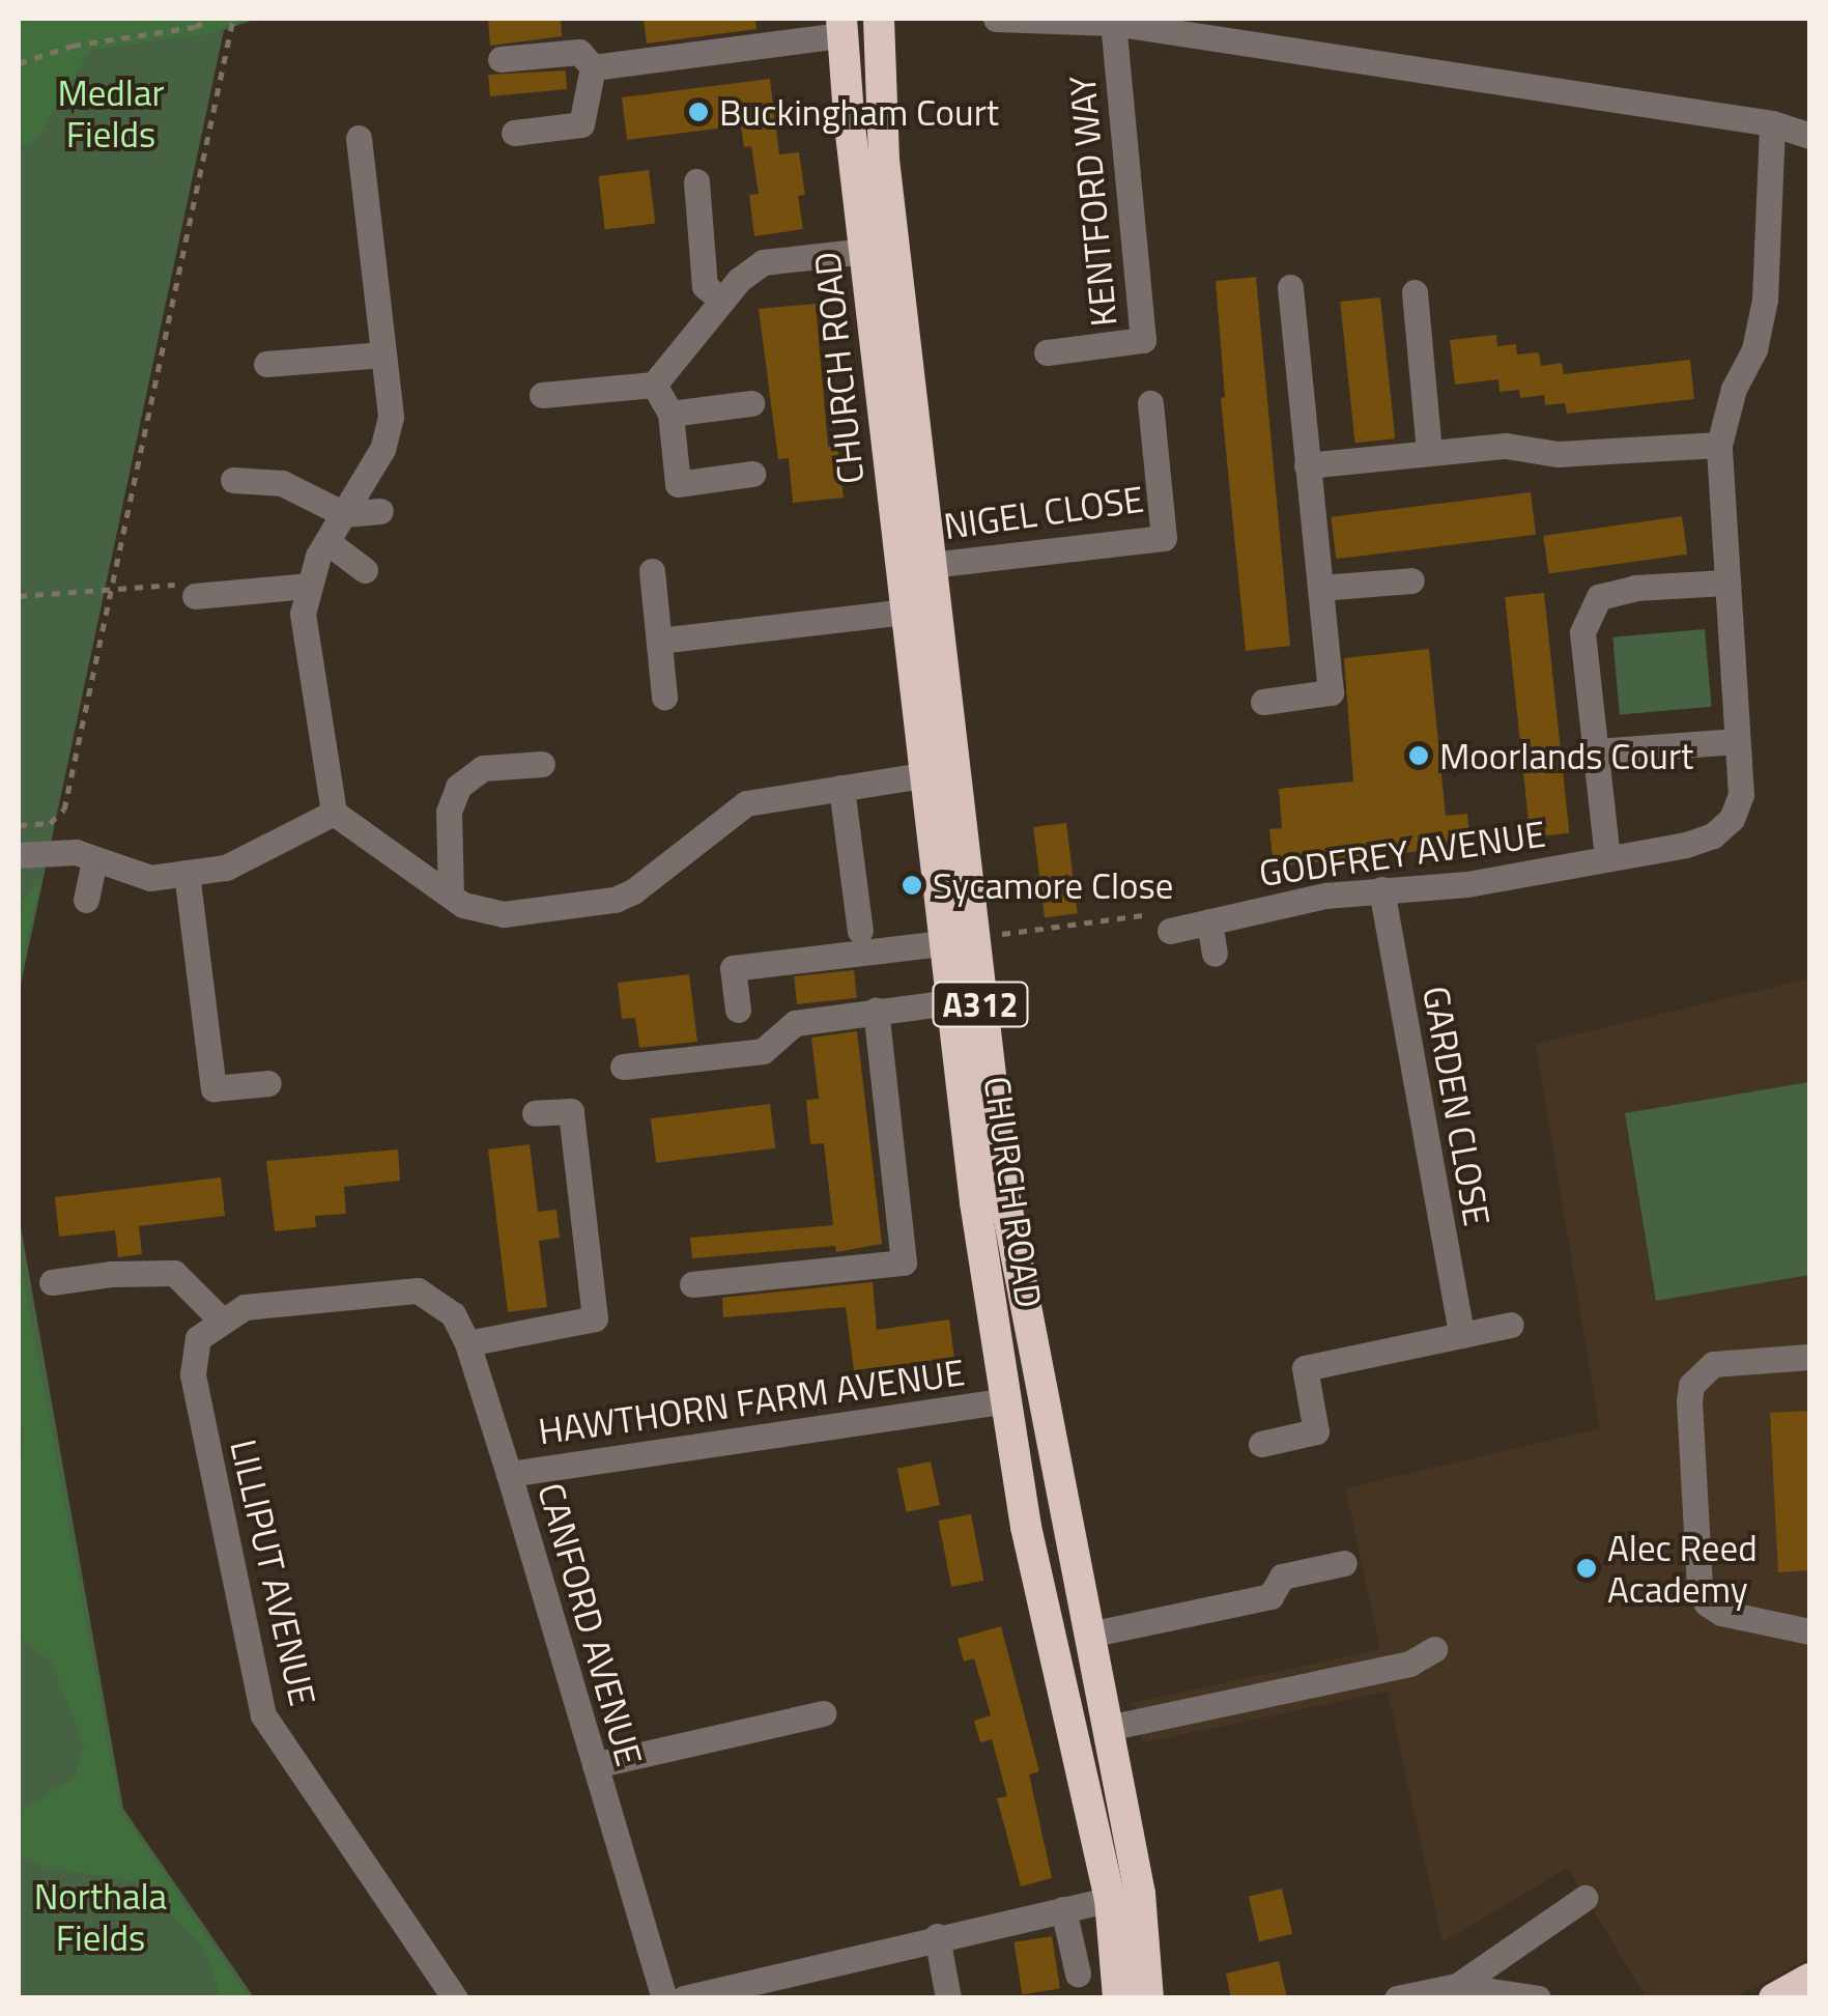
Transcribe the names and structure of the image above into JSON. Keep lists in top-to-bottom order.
{
  "streets": {
    "highway": ["CHURCH ROAD", "A312"],
    "street": [
      "KENTFORD WAY",
      "NIGEL CLOSE",
      "GODFREY AVENUE",
      "GARDEN CLOSE",
      "HAWTHORN FARM AVENUE",
      "LILLIPUT AVENUE",
      "CANFORD AVENUE"
    ]
  },
  "crossings": [
    ["CHURCH ROAD", "NIGEL CLOSE"],
    ["CHURCH ROAD", "HAWTHORN FARM AVENUE"],
    ["GODFREY AVENUE", "GARDEN CLOSE"],
    ["HAWTHORN FARM AVENUE", "CANFORD AVENUE"],
    ["LILLIPUT AVENUE", "CANFORD AVENUE"]
  ],
  "parks": ["Medlar Fields", "Northala Fields"],
  "places": [
    "Buckingham Court",
    "Moorlands Court",
    "Sycamore Close",
    "Alec Reed Academy"
  ]
}
